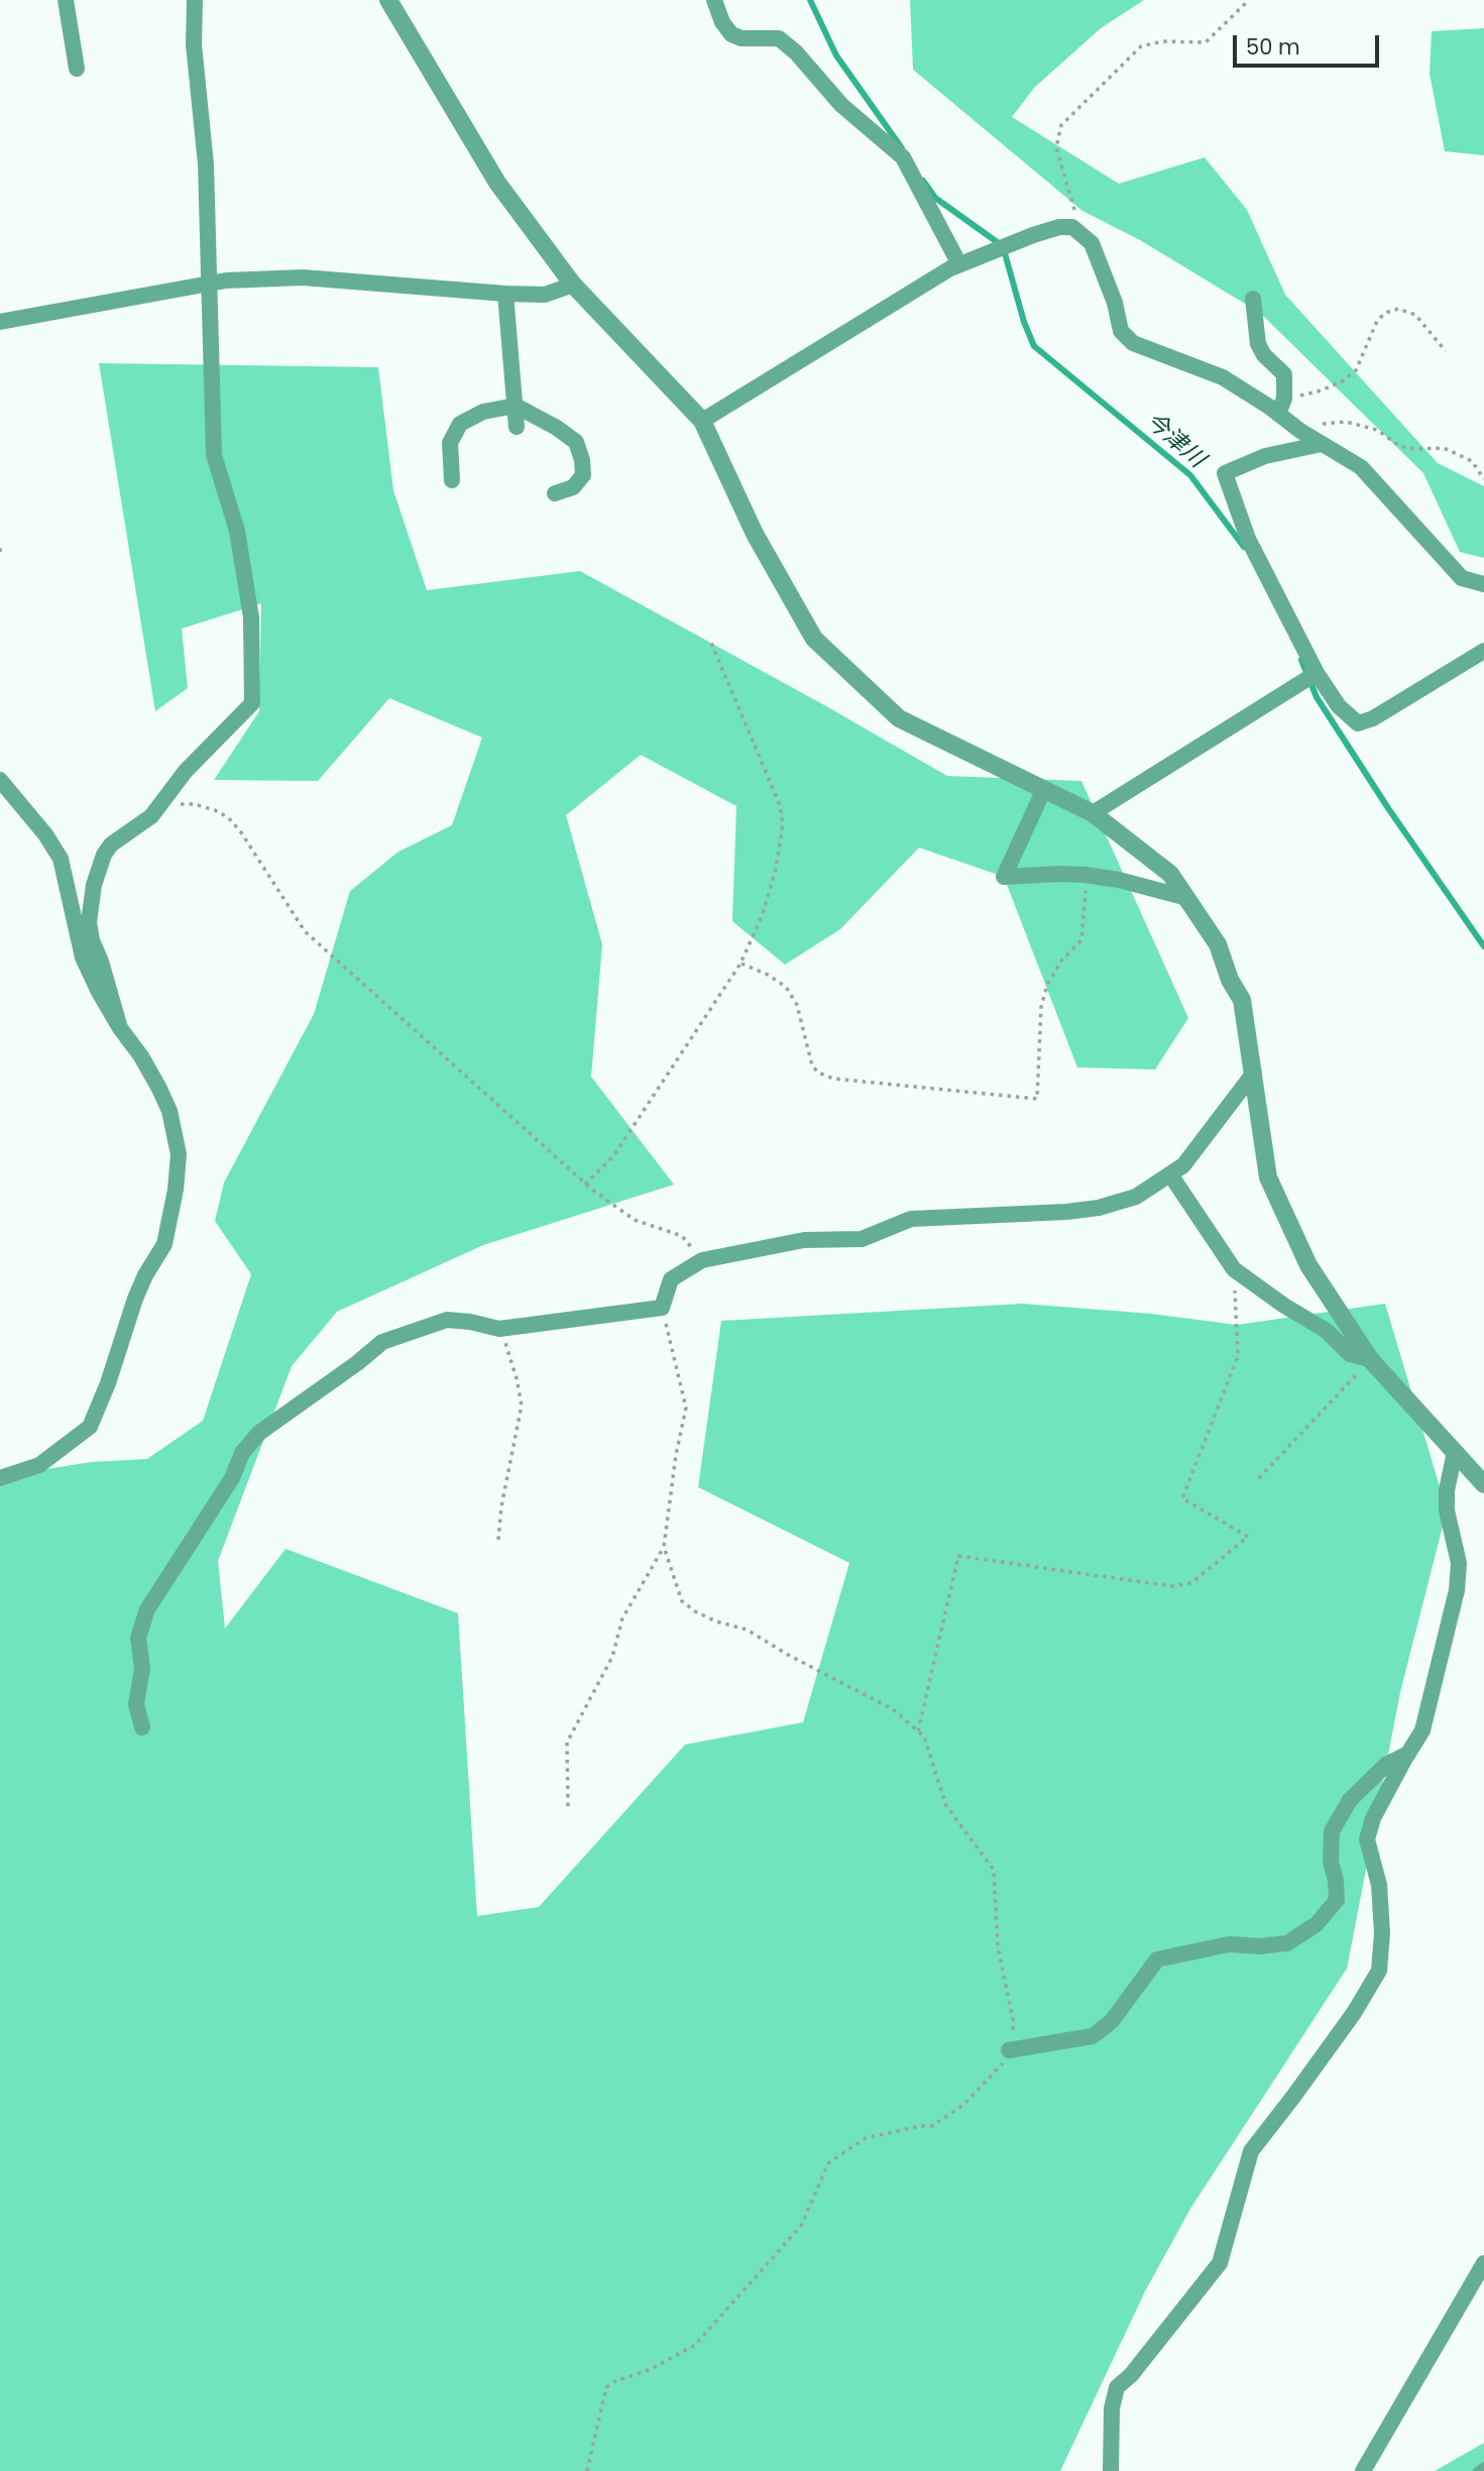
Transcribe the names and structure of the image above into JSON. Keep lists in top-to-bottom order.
{
  "water": ["今津川"],
  "scale_bar": "50 m"
}
